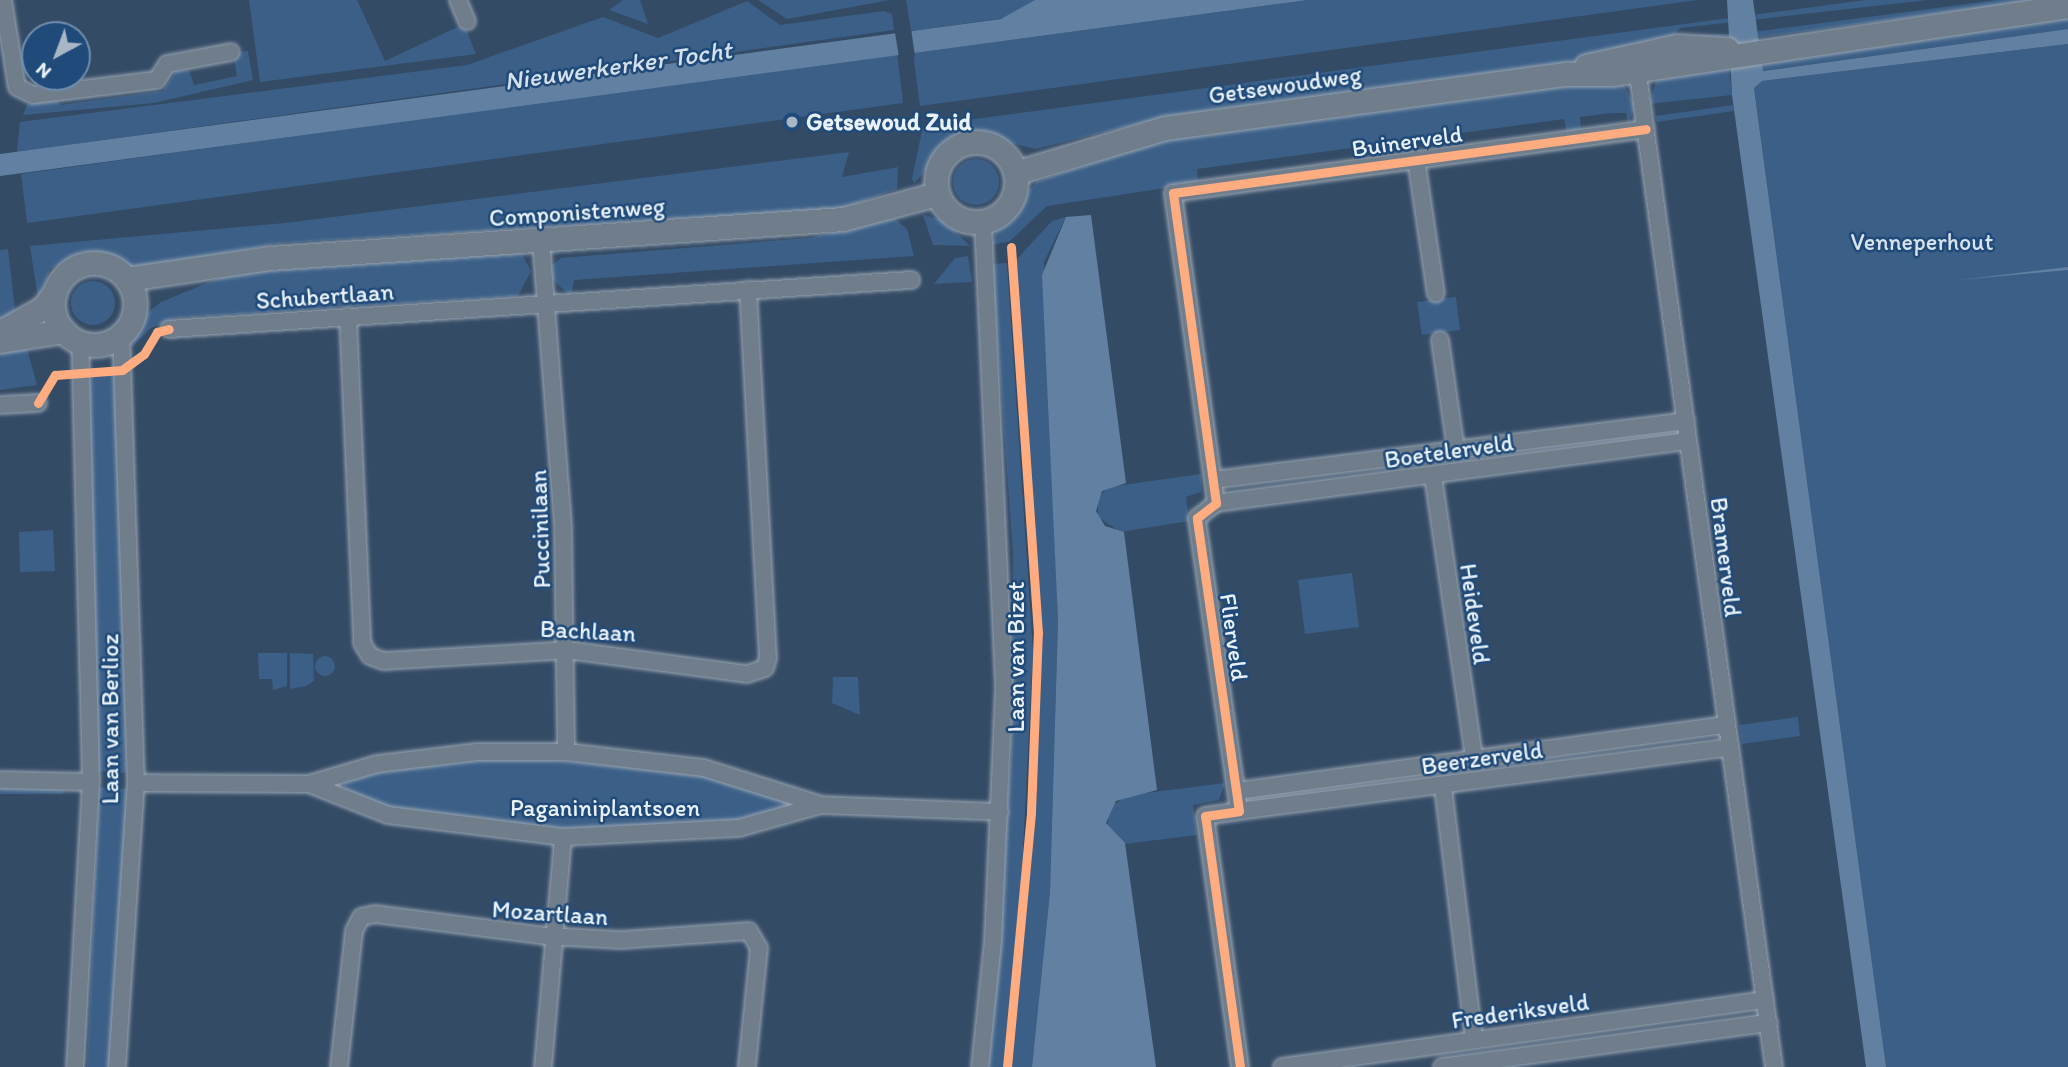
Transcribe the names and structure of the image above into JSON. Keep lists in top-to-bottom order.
{
  "streets": {
    "main road": ["Getsewoudweg", "Componistenweg"],
    "street": [
      "Buinerveld",
      "Schubertlaan",
      "Boetelerveld",
      "Puccinilaan",
      "Bramerveld",
      "Heideveld",
      "Bachlaan",
      "Flierveld",
      "Laan van Bizet",
      "Laan van Berlioz",
      "Beerzerveld",
      "Paganiniplantsoen",
      "Mozartlaan",
      "Frederiksveld"
    ]
  },
  "crossings": [
    ["Getsewoudweg", "Componistenweg"],
    ["Getsewoudweg", "Bramerveld"],
    ["Getsewoudweg", "Laan van Bizet"],
    ["Buinerveld", "Boetelerveld"],
    ["Buinerveld", "Bramerveld"],
    ["Componistenweg", "Laan van Bizet"],
    ["Componistenweg", "Laan van Berlioz"],
    ["Schubertlaan", "Puccinilaan"],
    ["Schubertlaan", "Bachlaan"],
    ["Boetelerveld", "Bramerveld"],
    ["Boetelerveld", "Heideveld"],
    ["Boetelerveld", "Flierveld"],
    ["Puccinilaan", "Bachlaan"],
    ["Puccinilaan", "Paganiniplantsoen"],
    ["Bramerveld", "Beerzerveld"],
    ["Bramerveld", "Frederiksveld"],
    ["Heideveld", "Beerzerveld"],
    ["Flierveld", "Beerzerveld"],
    ["Laan van Bizet", "Paganiniplantsoen"],
    ["Laan van Berlioz", "Paganiniplantsoen"]
  ],
  "water": ["Nieuwerkerker Tocht"],
  "parks": ["Venneperhout"],
  "places": ["Getsewoud Zuid"],
  "north": "bottom left"
}
